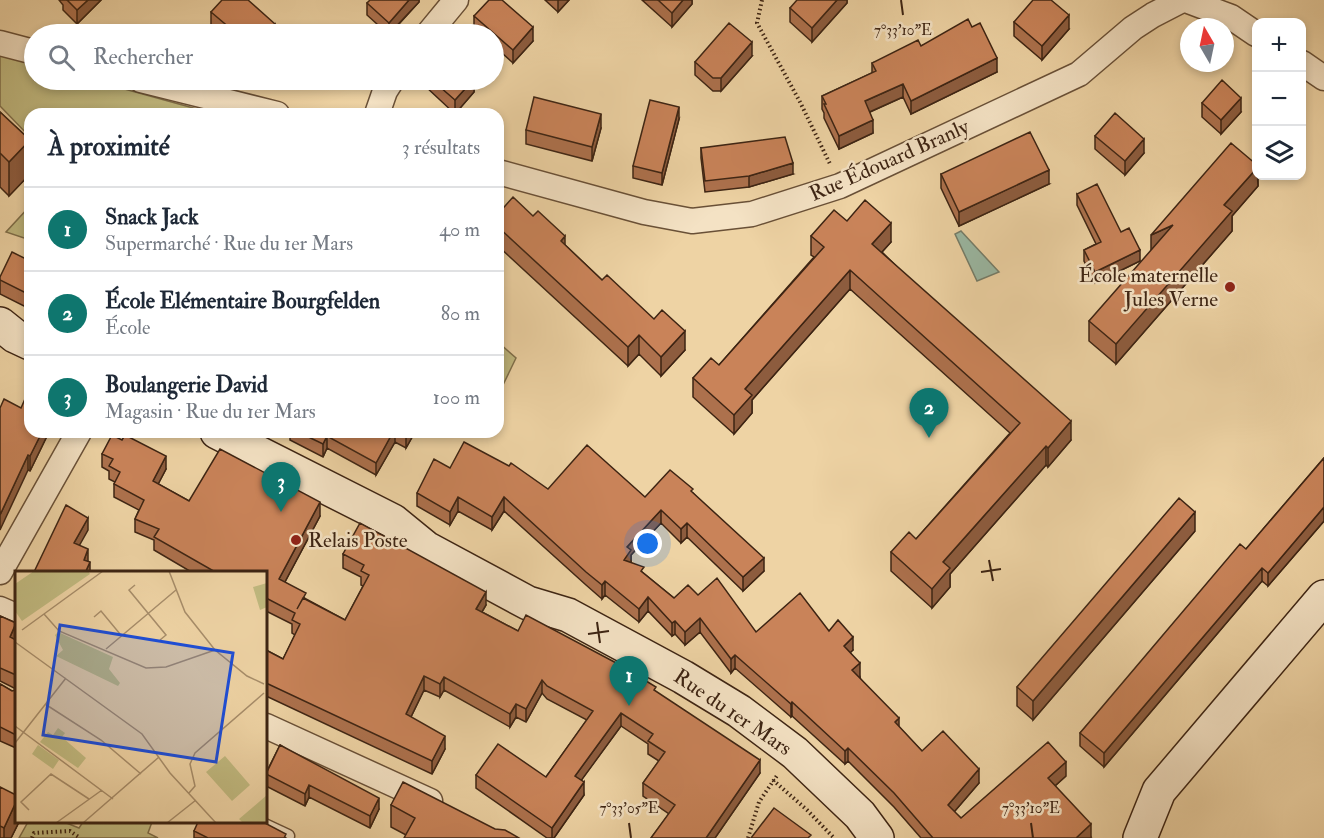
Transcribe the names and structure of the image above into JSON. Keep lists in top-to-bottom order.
{
  "streets": {
    "main road": ["Rue du 1er Mars"],
    "street": ["Rue Édouard Branly"]
  },
  "places": ["École maternelle Jules Verne", "Relais Poste"],
  "north": "top",
  "page": {
    "map_buttons": ["+", "−"],
    "search": "Rechercher",
    "heading": ["À proximité", "3 résultats"],
    "list": [
      {
        "mark": "1",
        "name": "Snack Jack",
        "note": "Supermarché · Rue du 1er Mars",
        "value": "40 m"
      },
      {
        "mark": "2",
        "name": "École Elémentaire Bourgfelden",
        "note": "École",
        "value": "80 m"
      },
      {
        "mark": "3",
        "name": "Boulangerie David",
        "note": "Magasin · Rue du 1er Mars",
        "value": "100 m"
      }
    ],
    "pins": ["2", "3", "1"]
  },
  "coordinates": ["7°33'10\"E", "7°33'05\"E"]
}
